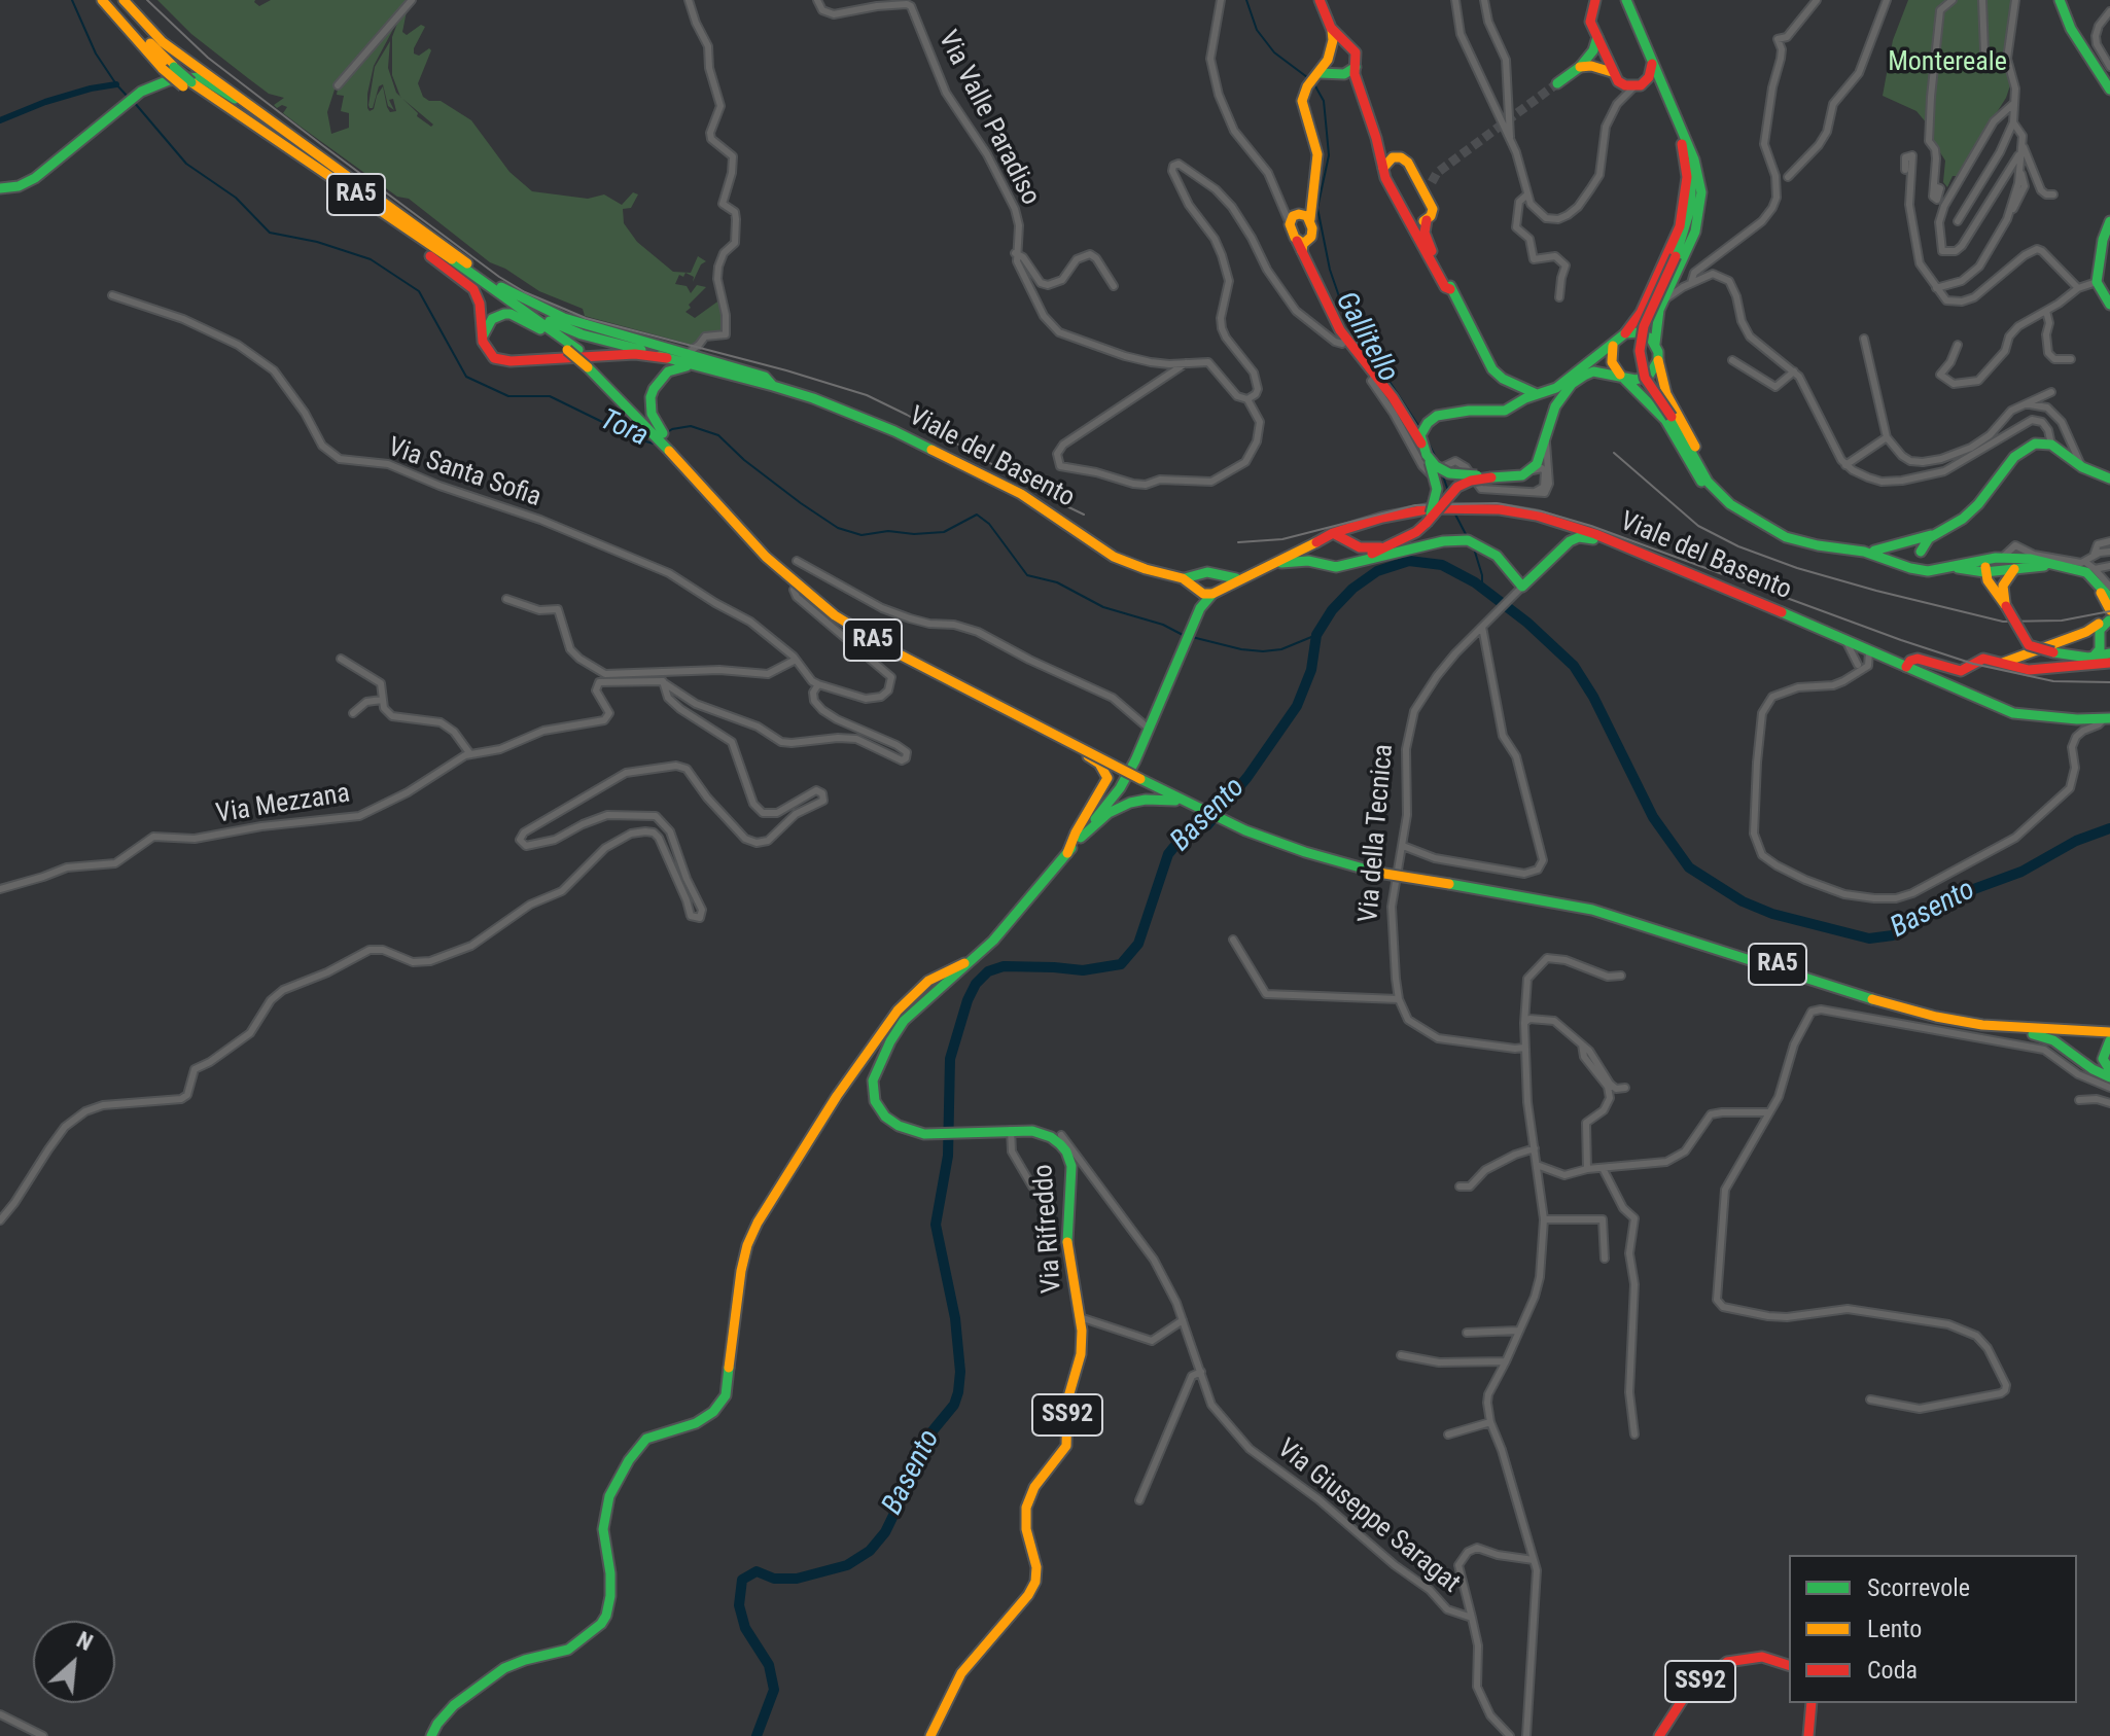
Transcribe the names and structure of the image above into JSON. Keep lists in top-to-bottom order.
{
  "streets": {
    "main road": [
      "RA5",
      "Viale del Basento",
      "Via della Tecnica",
      "Via Rifreddo",
      "SS92"
    ],
    "street": [
      "Via Valle Paradiso",
      "Via Santa Sofia",
      "Via Mezzana",
      "Via Giuseppe Saragat"
    ]
  },
  "crossings": [
    ["Viale del Basento", "Via della Tecnica"],
    ["Viale del Basento", "SS92"],
    ["Via Rifreddo", "SS92"]
  ],
  "water": ["Gallitello", "Tora", "Basento"],
  "parks": ["Montereale"],
  "legend": ["Scorrevole", "Lento", "Coda"],
  "north": "top right"
}
